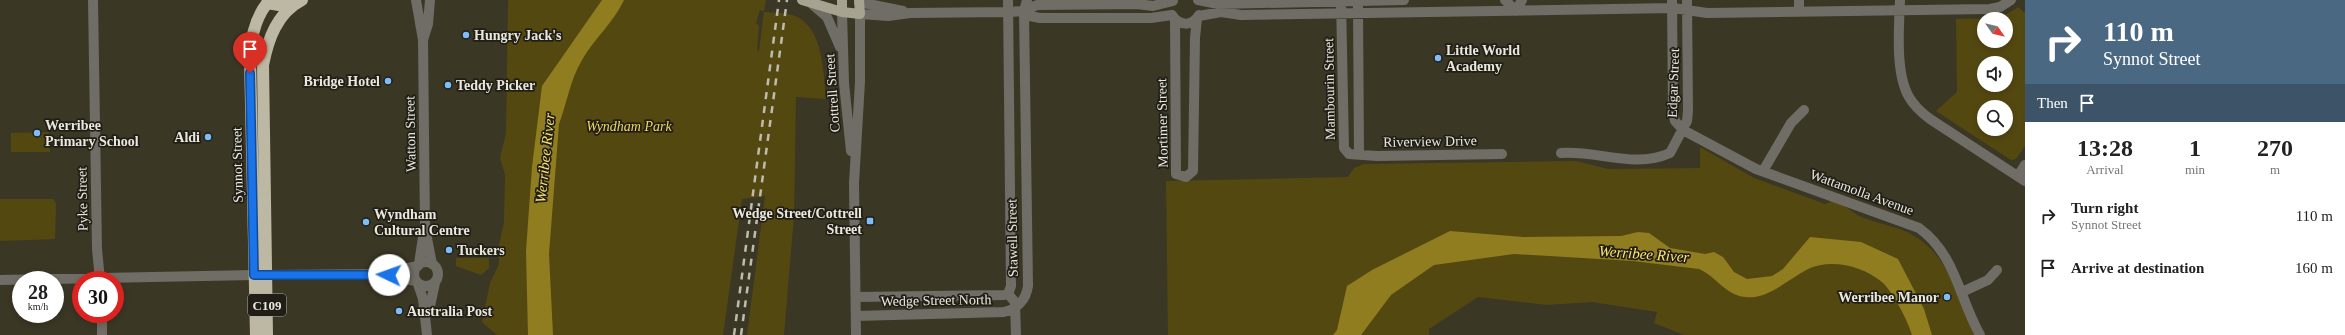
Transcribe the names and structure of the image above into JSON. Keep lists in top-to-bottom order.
{
  "streets": {
    "highway": ["Synnot Street", "C109"],
    "main road": ["Cottrell Street"],
    "street": [
      "Edgar Street",
      "Mambourin Street",
      "Mortimer Street",
      "Watton Street",
      "Riverview Drive",
      "Wattamolla Avenue",
      "Pyke Street",
      "Stawell Street",
      "Wedge Street North"
    ]
  },
  "crossings": [
    ["Edgar Street", "Wattamolla Avenue"],
    ["Mambourin Street", "Riverview Drive"],
    ["Cottrell Street", "Wedge Street North"],
    ["Stawell Street", "Wedge Street North"]
  ],
  "water": ["Werribee River"],
  "parks": ["Wyndham Park"],
  "places": {
    "other": [
      "Hungry Jack's",
      "Little World Academy",
      "Bridge Hotel",
      "Teddy Picker",
      "Werribee Primary School",
      "Aldi",
      "Wyndham Cultural Centre",
      "Tuckers",
      "Werribee Manor",
      "Australia Post"
    ],
    "transit": ["Wedge Street/Cottrell Street"]
  },
  "north": "bottom right",
  "page": {
    "turn": ["110 m", "Synnot Street"],
    "then": "Then",
    "eta": [
      "13:28",
      "Arrival",
      "1",
      "min",
      "270",
      "m"
    ],
    "list": [
      {
        "name": "Turn right",
        "note": "Synnot Street",
        "value": "110 m"
      },
      {
        "name": "Arrive at destination",
        "value": "160 m"
      }
    ],
    "speed": "28 km/h",
    "limit": "30"
  }
}
